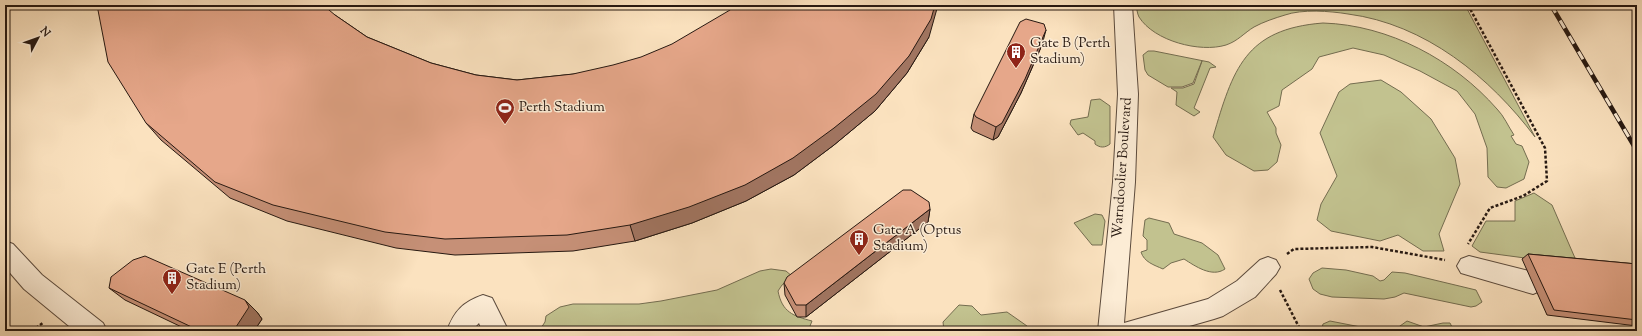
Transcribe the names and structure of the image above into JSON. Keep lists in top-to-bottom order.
{
  "streets": {
    "street": ["Warndoolier Boulevard"]
  },
  "places": {
    "building": ["Gate B (Perth Stadium)", "Gate A (Optus Stadium)", "Gate E (Perth Stadium)"],
    "sports": ["Perth Stadium"]
  },
  "north": "top right"
}
